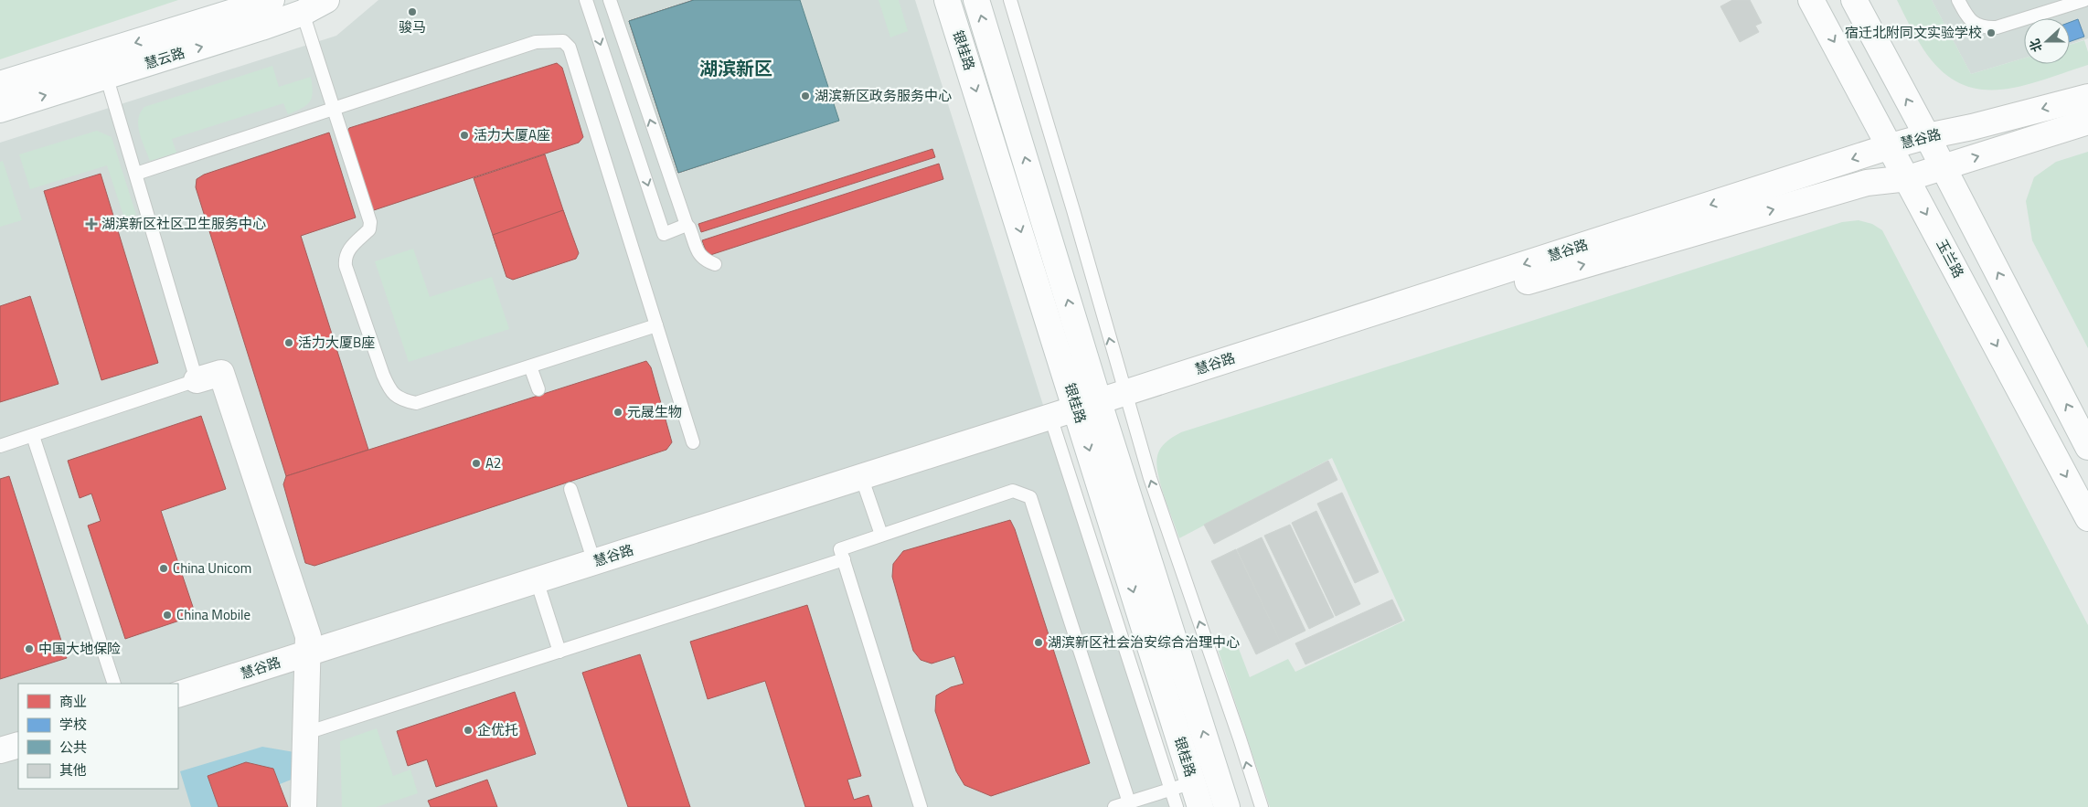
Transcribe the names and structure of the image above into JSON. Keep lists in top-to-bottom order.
{
  "streets": {
    "street": [
      "银桂路",
      "慧云路",
      "慧谷路",
      "玉兰路"
    ]
  },
  "crossings": [
    ["银桂路", "慧谷路"],
    ["慧谷路", "玉兰路"]
  ],
  "districts": ["湖滨新区"],
  "places": {
    "other": [
      "骏马",
      "宿迁北附同文实验学校",
      "湖滨新区政务服务中心",
      "活力大厦A座",
      "活力大厦B座",
      "元晟生物",
      "A2",
      "China Unicom",
      "China Mobile",
      "湖滨新区社会治安综合治理中心",
      "中国大地保险",
      "企优托"
    ],
    "health": ["湖滨新区社区卫生服务中心"]
  },
  "legend": [
    "商业",
    "学校",
    "公共",
    "其他"
  ],
  "north": "left"
}
